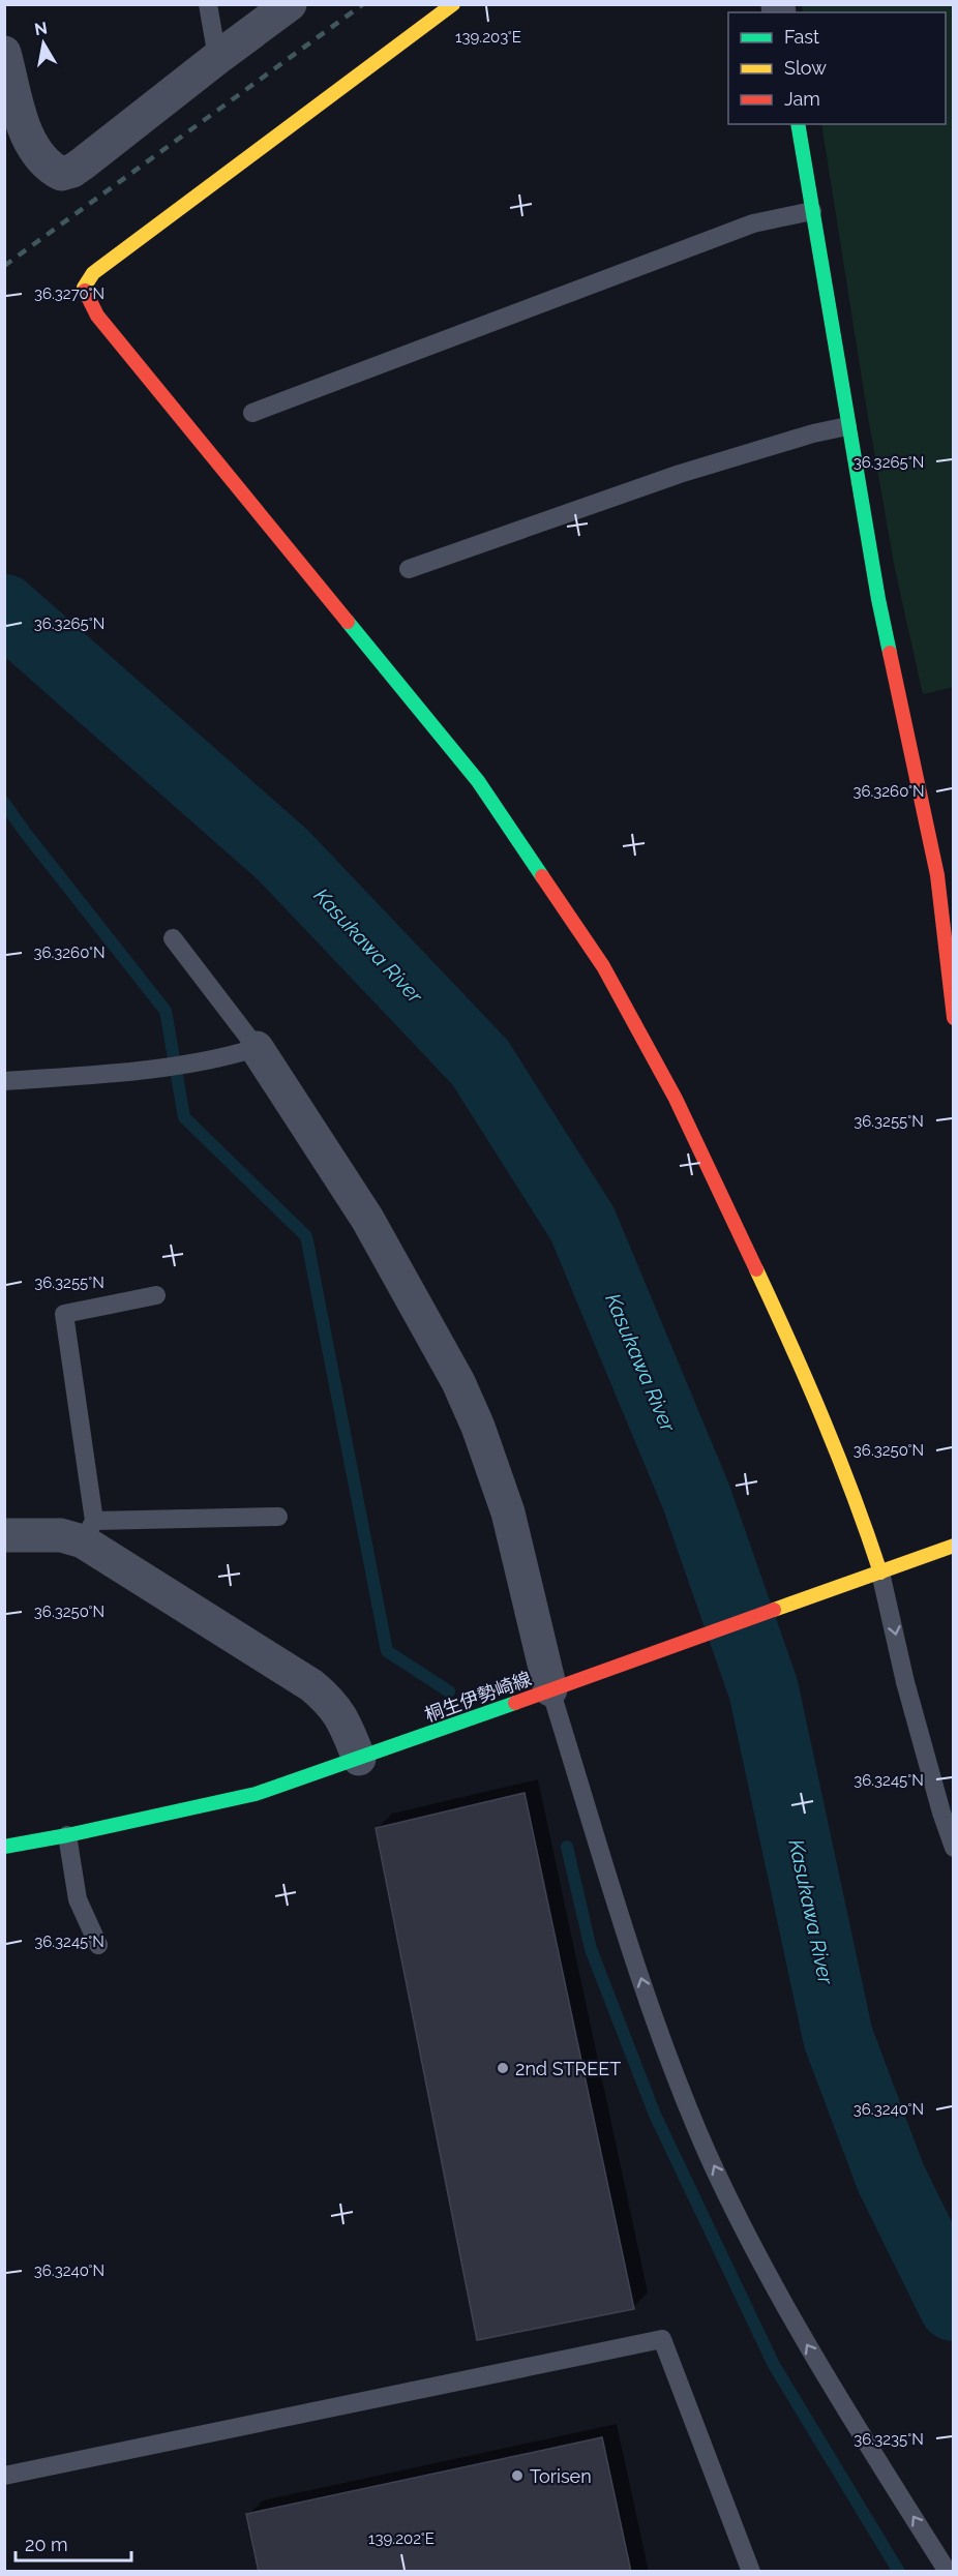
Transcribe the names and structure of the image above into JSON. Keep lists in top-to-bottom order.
{
  "streets": {
    "street": ["桐生伊勢崎線"]
  },
  "water": ["Kasukawa River"],
  "places": ["2nd STREET", "Torisen"],
  "legend": ["Fast", "Slow", "Jam"],
  "scale_bar": "20 m",
  "north": "top",
  "coordinates": [
    "139.203°E",
    "36.3270°N",
    "36.3265°N",
    "36.3260°N",
    "36.3255°N",
    "36.3250°N",
    "36.3245°N",
    "36.3240°N",
    "36.3235°N",
    "139.202°E"
  ]
}
